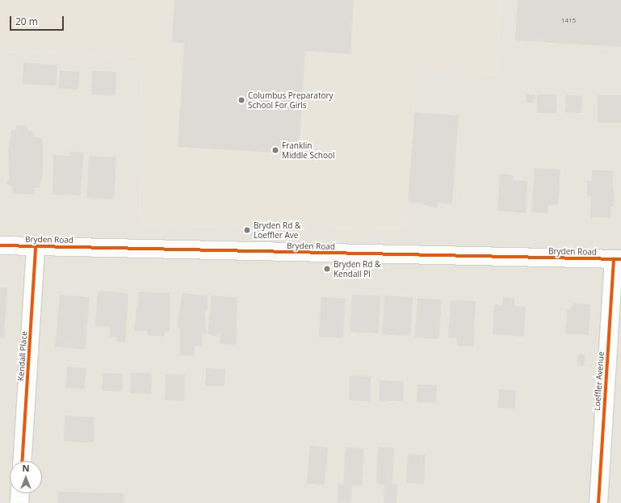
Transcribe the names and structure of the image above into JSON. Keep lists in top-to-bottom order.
{
  "streets": {
    "street": ["Bryden Road", "Kendall Place", "Loeffler Avenue"]
  },
  "crossings": [
    ["Bryden Road", "Kendall Place"],
    ["Bryden Road", "Loeffler Avenue"]
  ],
  "places": [
    "Columbus Preparatory School For Girls",
    "Franklin Middle School",
    "Bryden Rd & Loeffler Ave",
    "Bryden Rd & Kendall Pl"
  ],
  "house_numbers": ["1415"],
  "scale_bar": "20 m",
  "north": "top"
}
